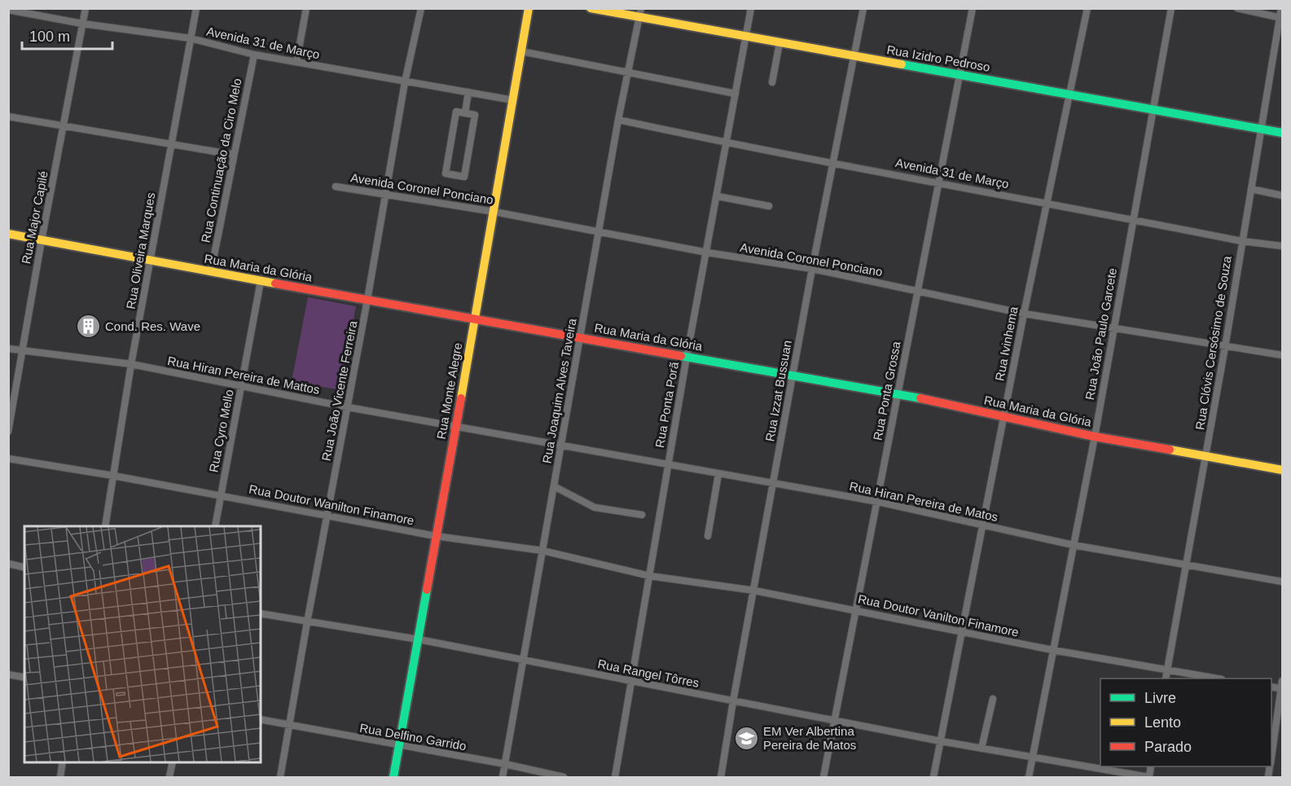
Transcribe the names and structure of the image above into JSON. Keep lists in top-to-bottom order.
{
  "streets": {
    "street": [
      "Avenida 31 de Março",
      "Rua Izidro Pedroso",
      "Rua Continuação da Ciro Melo",
      "Avenida Coronel Ponciano",
      "Rua Major Capilé",
      "Rua Oliveira Marques",
      "Rua Maria da Glória",
      "Rua João Paulo Garcete",
      "Rua Clóvis Cersósimo de Souza",
      "Rua Ivinhema",
      "Rua Hiran Pereira de Mattos",
      "Rua João Vicente Ferreira",
      "Rua Monte Alegre",
      "Rua Joaquim Alves Taveira",
      "Rua Izzat Bussuan",
      "Rua Ponta Grossa",
      "Rua Ponta Porã",
      "Rua Cyro Mello",
      "Rua Hiran Pereira de Matos",
      "Rua Doutor Wanilton Finamore",
      "Rua Doutor Vanilton Finamore",
      "Rua Rangel Tôrres",
      "Rua Delfino Garrido"
    ]
  },
  "crossings": [
    ["Avenida 31 de Março", "Rua Continuação da Ciro Melo"],
    ["Avenida 31 de Março", "Rua Major Capilé"],
    ["Avenida 31 de Março", "Rua Oliveira Marques"],
    ["Avenida 31 de Março", "Rua João Paulo Garcete"],
    ["Avenida 31 de Março", "Rua Clóvis Cersósimo de Souza"],
    ["Avenida 31 de Março", "Rua Ivinhema"],
    ["Avenida 31 de Março", "Rua João Vicente Ferreira"],
    ["Avenida 31 de Março", "Rua Monte Alegre"],
    ["Avenida 31 de Março", "Rua Joaquim Alves Taveira"],
    ["Avenida 31 de Março", "Rua Izzat Bussuan"],
    ["Avenida 31 de Março", "Rua Ponta Grossa"],
    ["Avenida 31 de Março", "Rua Ponta Porã"],
    ["Rua Izidro Pedroso", "Rua João Paulo Garcete"],
    ["Rua Izidro Pedroso", "Rua Clóvis Cersósimo de Souza"],
    ["Rua Izidro Pedroso", "Rua Ivinhema"],
    ["Rua Izidro Pedroso", "Rua Joaquim Alves Taveira"],
    ["Rua Izidro Pedroso", "Rua Izzat Bussuan"],
    ["Rua Izidro Pedroso", "Rua Ponta Grossa"],
    ["Rua Izidro Pedroso", "Rua Ponta Porã"],
    ["Rua Continuação da Ciro Melo", "Rua Maria da Glória"],
    ["Avenida Coronel Ponciano", "Rua João Paulo Garcete"],
    ["Avenida Coronel Ponciano", "Rua Clóvis Cersósimo de Souza"],
    ["Avenida Coronel Ponciano", "Rua Ivinhema"],
    ["Avenida Coronel Ponciano", "Rua João Vicente Ferreira"],
    ["Avenida Coronel Ponciano", "Rua Monte Alegre"],
    ["Avenida Coronel Ponciano", "Rua Joaquim Alves Taveira"],
    ["Avenida Coronel Ponciano", "Rua Izzat Bussuan"],
    ["Avenida Coronel Ponciano", "Rua Ponta Grossa"],
    ["Avenida Coronel Ponciano", "Rua Ponta Porã"],
    ["Rua Major Capilé", "Rua Maria da Glória"],
    ["Rua Major Capilé", "Rua Hiran Pereira de Mattos"],
    ["Rua Oliveira Marques", "Rua Maria da Glória"],
    ["Rua Oliveira Marques", "Rua Hiran Pereira de Mattos"],
    ["Rua Oliveira Marques", "Rua Doutor Wanilton Finamore"],
    ["Rua Maria da Glória", "Rua João Paulo Garcete"],
    ["Rua Maria da Glória", "Rua Clóvis Cersósimo de Souza"],
    ["Rua Maria da Glória", "Rua Ivinhema"],
    ["Rua Maria da Glória", "Rua João Vicente Ferreira"],
    ["Rua Maria da Glória", "Rua Monte Alegre"],
    ["Rua Maria da Glória", "Rua Joaquim Alves Taveira"],
    ["Rua Maria da Glória", "Rua Izzat Bussuan"],
    ["Rua Maria da Glória", "Rua Ponta Grossa"],
    ["Rua Maria da Glória", "Rua Ponta Porã"],
    ["Rua Maria da Glória", "Rua Cyro Mello"],
    ["Rua João Paulo Garcete", "Rua Hiran Pereira de Matos"],
    ["Rua João Paulo Garcete", "Rua Doutor Vanilton Finamore"],
    ["Rua João Paulo Garcete", "Rua Rangel Tôrres"],
    ["Rua Clóvis Cersósimo de Souza", "Rua Hiran Pereira de Matos"],
    ["Rua Clóvis Cersósimo de Souza", "Rua Doutor Vanilton Finamore"],
    ["Rua Ivinhema", "Rua Hiran Pereira de Matos"],
    ["Rua Ivinhema", "Rua Doutor Vanilton Finamore"],
    ["Rua Ivinhema", "Rua Rangel Tôrres"],
    ["Rua Hiran Pereira de Mattos", "Rua João Vicente Ferreira"],
    ["Rua Hiran Pereira de Mattos", "Rua Monte Alegre"],
    ["Rua Hiran Pereira de Mattos", "Rua Joaquim Alves Taveira"],
    ["Rua Hiran Pereira de Mattos", "Rua Cyro Mello"],
    ["Rua Hiran Pereira de Mattos", "Rua Hiran Pereira de Matos"],
    ["Rua João Vicente Ferreira", "Rua Doutor Wanilton Finamore"],
    ["Rua João Vicente Ferreira", "Rua Rangel Tôrres"],
    ["Rua João Vicente Ferreira", "Rua Delfino Garrido"],
    ["Rua Monte Alegre", "Rua Doutor Wanilton Finamore"],
    ["Rua Monte Alegre", "Rua Rangel Tôrres"],
    ["Rua Monte Alegre", "Rua Delfino Garrido"],
    ["Rua Joaquim Alves Taveira", "Rua Hiran Pereira de Matos"],
    ["Rua Joaquim Alves Taveira", "Rua Doutor Wanilton Finamore"],
    ["Rua Joaquim Alves Taveira", "Rua Rangel Tôrres"],
    ["Rua Joaquim Alves Taveira", "Rua Delfino Garrido"],
    ["Rua Izzat Bussuan", "Rua Hiran Pereira de Matos"],
    ["Rua Izzat Bussuan", "Rua Doutor Vanilton Finamore"],
    ["Rua Izzat Bussuan", "Rua Rangel Tôrres"],
    ["Rua Ponta Grossa", "Rua Hiran Pereira de Matos"],
    ["Rua Ponta Grossa", "Rua Doutor Vanilton Finamore"],
    ["Rua Ponta Grossa", "Rua Rangel Tôrres"],
    ["Rua Ponta Porã", "Rua Hiran Pereira de Matos"],
    ["Rua Ponta Porã", "Rua Doutor Wanilton Finamore"],
    ["Rua Ponta Porã", "Rua Doutor Vanilton Finamore"],
    ["Rua Ponta Porã", "Rua Rangel Tôrres"],
    ["Rua Cyro Mello", "Rua Doutor Wanilton Finamore"],
    ["Rua Doutor Wanilton Finamore", "Rua Doutor Vanilton Finamore"]
  ],
  "places": {
    "building": ["Cond. Res. Wave"],
    "school or university": ["EM Ver Albertina Pereira de Matos"]
  },
  "legend": ["Livre", "Lento", "Parado"],
  "scale_bar": "100 m"
}
